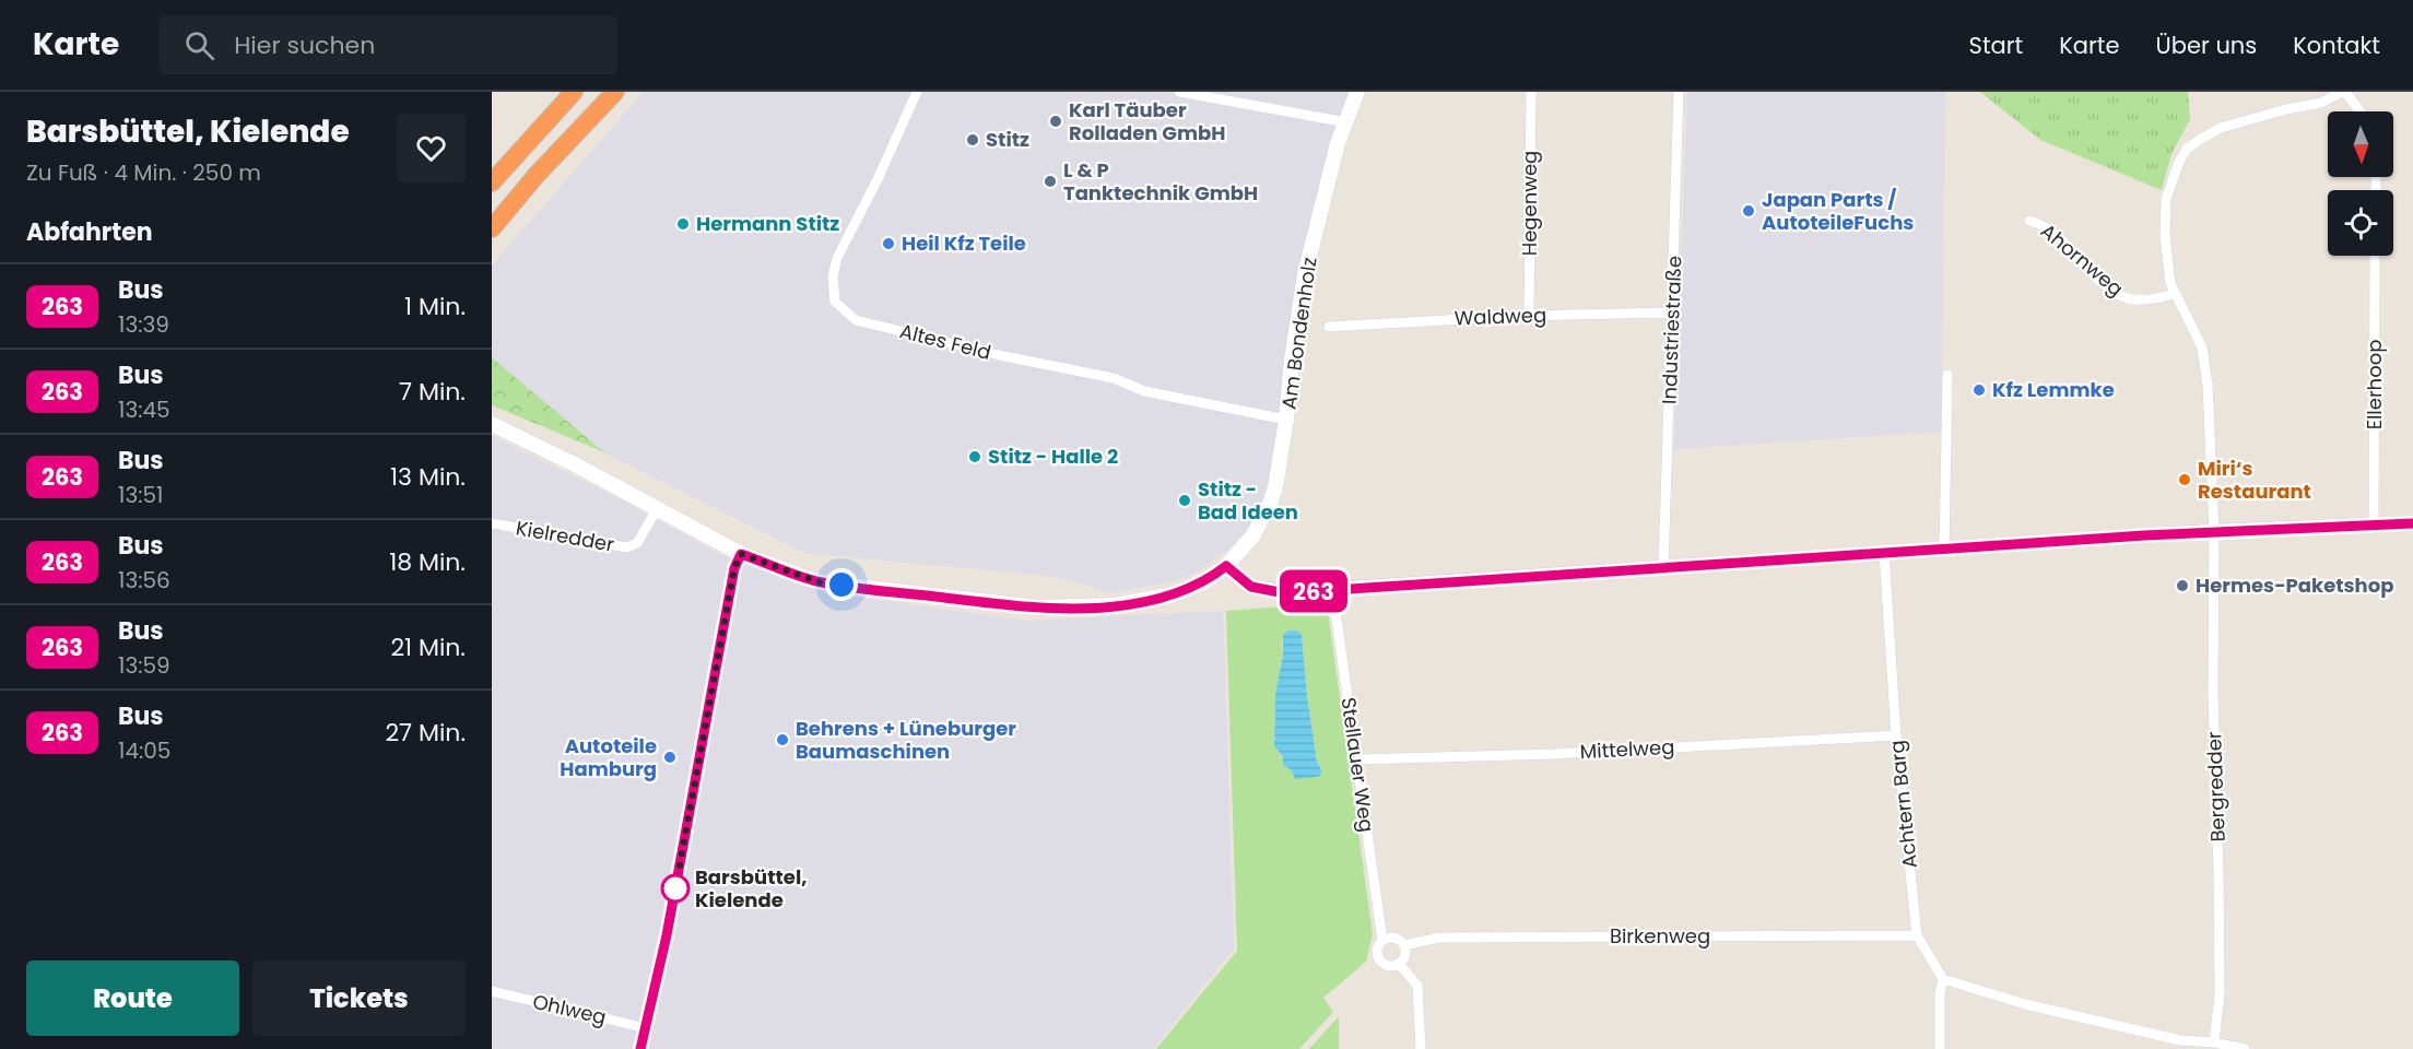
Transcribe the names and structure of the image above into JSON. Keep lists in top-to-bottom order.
{
  "streets": {
    "main road": ["Am Bondenholz"],
    "street": [
      "Hegenweg",
      "Ahornweg",
      "Waldweg",
      "Industriestraße",
      "Altes Feld",
      "Ellerhoop",
      "Kielredder",
      "Mittelweg",
      "Stellauer Weg",
      "Bergredder",
      "Achtern Barg",
      "Birkenweg",
      "Ohlweg"
    ]
  },
  "crossings": [
    ["Hegenweg", "Waldweg"],
    ["Ahornweg", "Bergredder"],
    ["Waldweg", "Industriestraße"],
    ["Am Bondenholz", "Altes Feld"],
    ["Am Bondenholz", "Kielredder"],
    ["Mittelweg", "Stellauer Weg"],
    ["Mittelweg", "Achtern Barg"],
    ["Stellauer Weg", "Birkenweg"],
    ["Achtern Barg", "Birkenweg"]
  ],
  "places": [
    "Karl Täuber Rolladen GmbH",
    "Stitz",
    "L & P Tanktechnik GmbH",
    "Japan Parts / AutoteileFuchs",
    "Hermann Stitz",
    "Heil Kfz Teile",
    "Kfz Lemmke",
    "Stitz - Halle 2",
    "Miri‘s Restaurant",
    "Stitz - Bad Ideen",
    "Hermes-Paketshop",
    "Behrens + Lüneburger Baumaschinen",
    "Autoteile Hamburg",
    "Barsbüttel, Kielende"
  ],
  "lines": ["bus line 263"],
  "north": "bottom",
  "page": {
    "header": "Karte",
    "search": "Hier suchen",
    "nav": [
      "Start",
      "Karte",
      "Über uns",
      "Kontakt"
    ],
    "heading": [
      ["Barsbüttel, Kielende", "Zu Fuß · 4 Min. · 250 m"],
      "Abfahrten"
    ],
    "on_map": "263",
    "list": [
      {
        "mark": "263",
        "name": "Bus",
        "note": "13:39",
        "value": "1 Min."
      },
      {
        "mark": "263",
        "name": "Bus",
        "note": "13:45",
        "value": "7 Min."
      },
      {
        "mark": "263",
        "name": "Bus",
        "note": "13:51",
        "value": "13 Min."
      },
      {
        "mark": "263",
        "name": "Bus",
        "note": "13:56",
        "value": "18 Min."
      },
      {
        "mark": "263",
        "name": "Bus",
        "note": "13:59",
        "value": "21 Min."
      },
      {
        "mark": "263",
        "name": "Bus",
        "note": "14:05",
        "value": "27 Min."
      }
    ],
    "buttons": ["Route", "Tickets"]
  }
}
